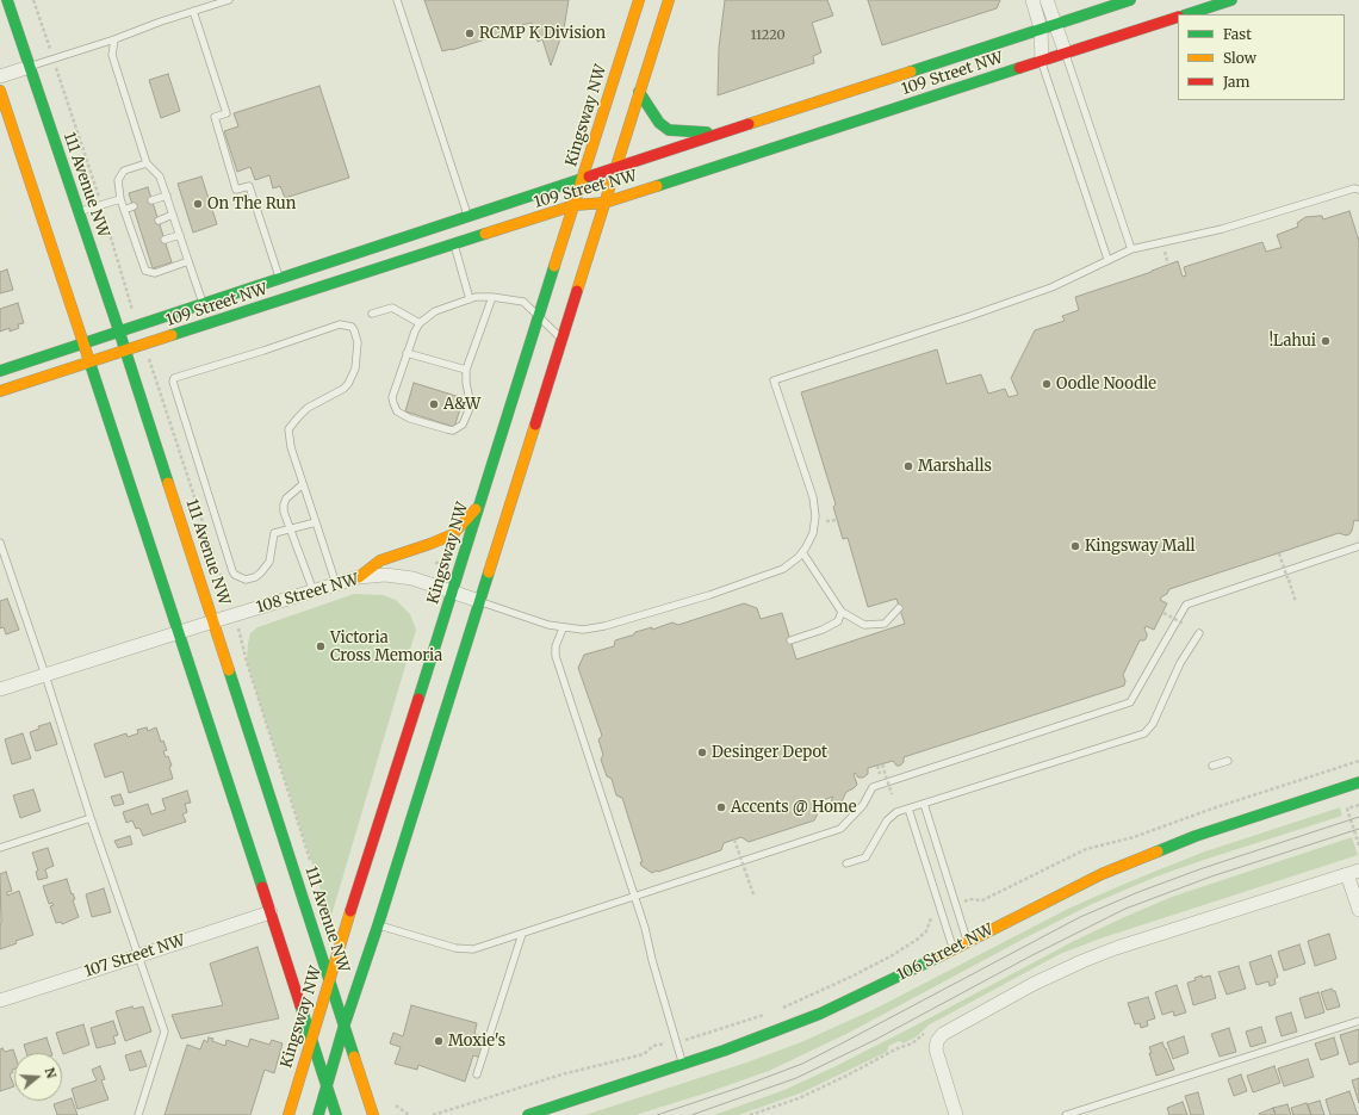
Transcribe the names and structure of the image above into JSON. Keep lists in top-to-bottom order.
{
  "streets": {
    "main road": [
      "109 Street NW",
      "Kingsway NW",
      "111 Avenue NW",
      "106 Street NW"
    ],
    "street": ["108 Street NW", "107 Street NW"]
  },
  "crossings": [
    ["109 Street NW", "Kingsway NW"],
    ["109 Street NW", "111 Avenue NW"],
    ["Kingsway NW", "111 Avenue NW"],
    ["Kingsway NW", "108 Street NW"],
    ["111 Avenue NW", "108 Street NW"]
  ],
  "places": [
    "RCMP K Division",
    "On The Run",
    "!Lahui",
    "Oodle Noodle",
    "A&W",
    "Marshalls",
    "Kingsway Mall",
    "Victoria Cross Memoria",
    "Desinger Depot",
    "Accents @ Home",
    "Moxie's"
  ],
  "house_numbers": ["11220"],
  "legend": ["Fast", "Slow", "Jam"],
  "north": "right"
}
